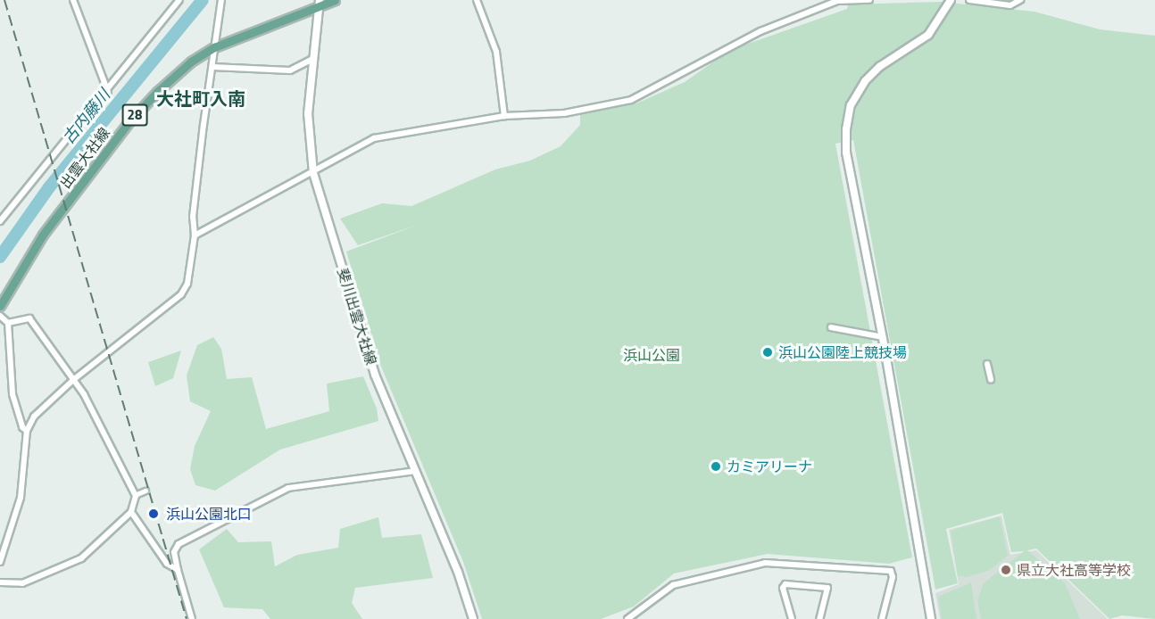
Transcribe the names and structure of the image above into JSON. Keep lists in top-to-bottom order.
{
  "streets": {
    "main road": ["28", "出雲大社線", "斐川出雲大社線"]
  },
  "crossings": [
    ["出雲大社線", "斐川出雲大社線"]
  ],
  "districts": ["大社町入南"],
  "water": ["古内藤川"],
  "parks": ["浜山公園"],
  "places": [
    "浜山公園陸上競技場",
    "カミアリーナ",
    "浜山公園北口",
    "県立大社高等学校"
  ]
}
